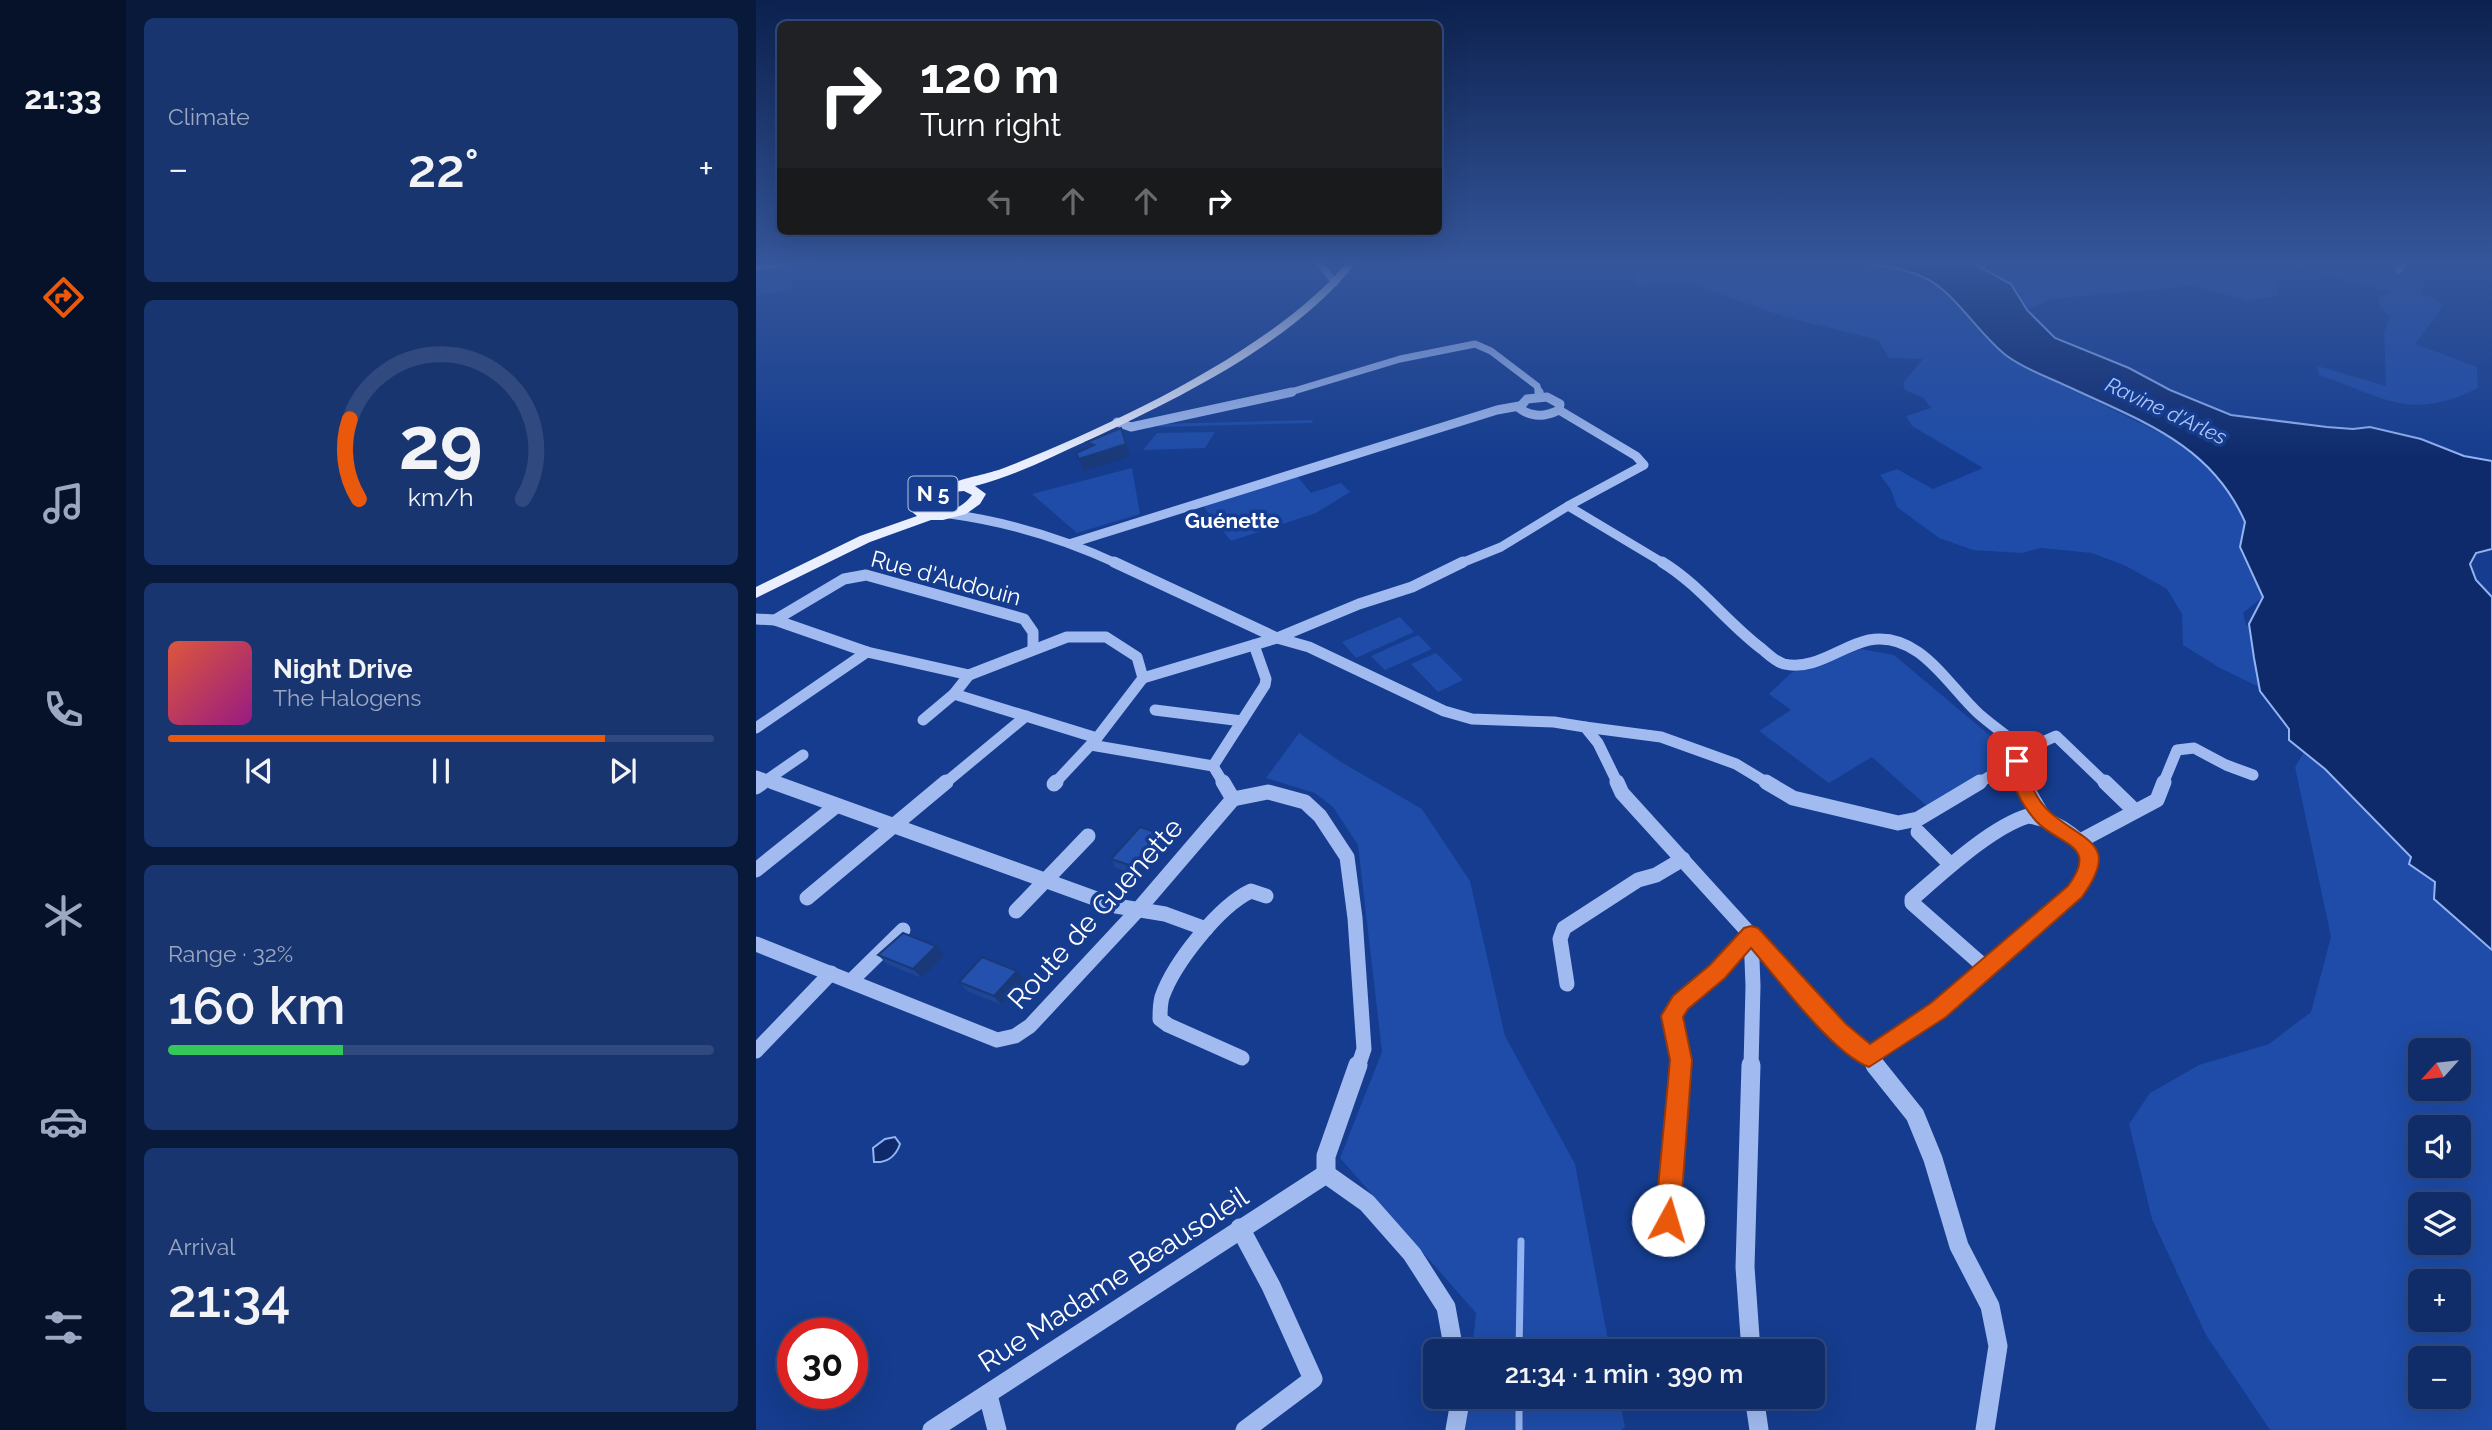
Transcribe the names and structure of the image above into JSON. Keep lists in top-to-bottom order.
{
  "streets": {
    "main road": ["N 5"],
    "street": ["Rue d'Audouin", "Route de Guenette", "Rue Madame Beausoleil"]
  },
  "districts": ["Guénette"],
  "water": ["Ravine d'Arles"],
  "north": "bottom left",
  "page": {
    "tabs": "21:33",
    "tile": [
      "Climate",
      ["Range · 32%", "160 km"],
      ["Arrival", "21:34"]
    ],
    "turn": ["120 m", "Turn right"],
    "heat": ["−", "22°", "+"],
    "song": ["Night Drive", "The Halogens"],
    "map_buttons": ["+", "−"],
    "limit": "30",
    "trip": "21:34 · 1 min · 390 m",
    "gauge": ["29", "km/h"]
  }
}
